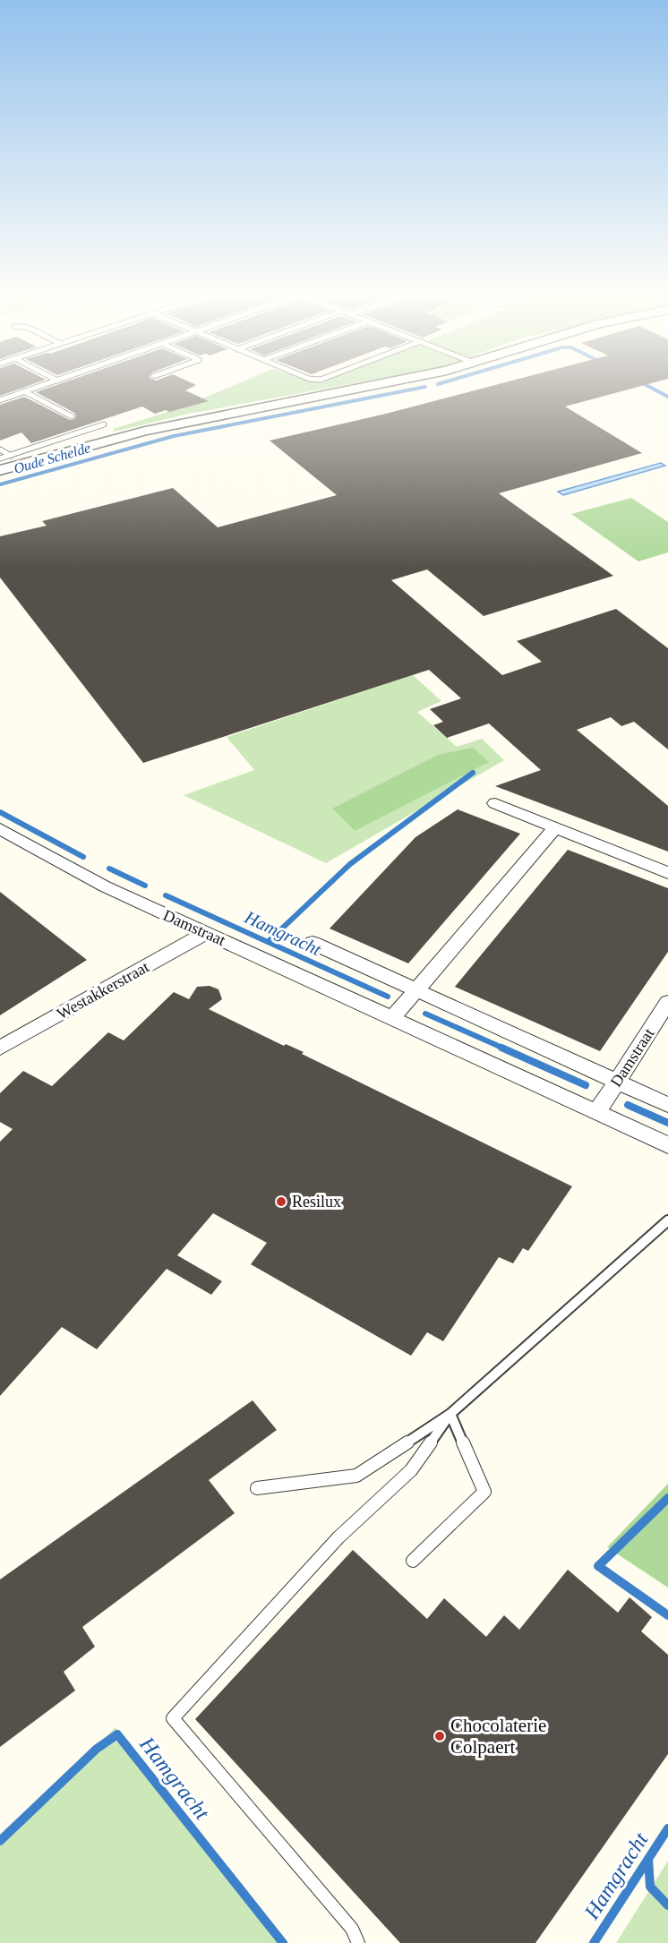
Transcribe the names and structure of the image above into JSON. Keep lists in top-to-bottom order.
{
  "streets": {
    "street": ["Damstraat", "Westakkerstraat"]
  },
  "crossings": [
    ["Damstraat", "Westakkerstraat"]
  ],
  "water": ["Oude Schelde", "Hamgracht"],
  "places": ["Resilux", "Chocolaterie Colpaert"]
}
